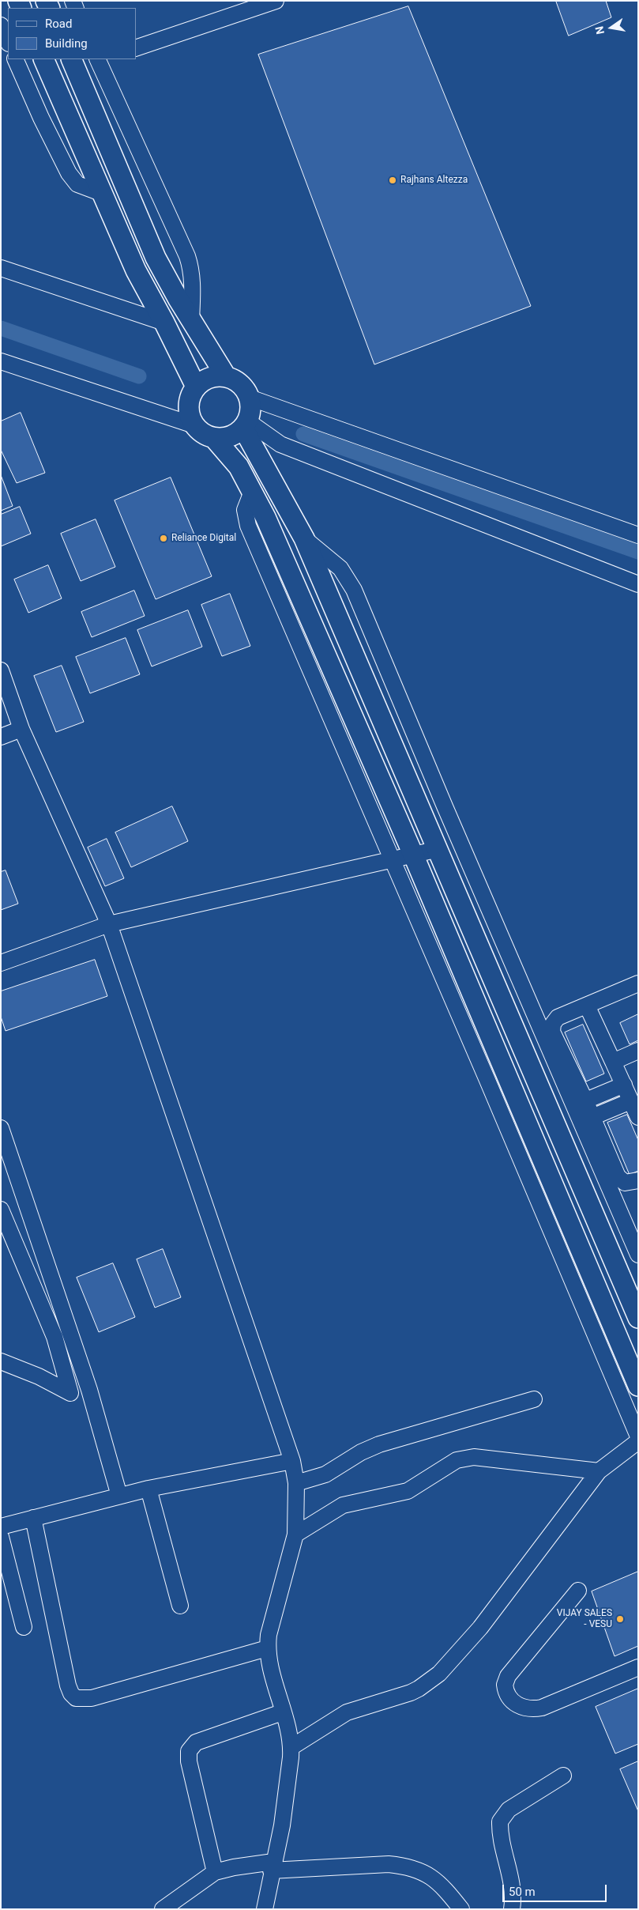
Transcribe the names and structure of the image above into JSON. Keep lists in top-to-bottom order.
{
  "places": ["Rajhans Altezza", "Reliance Digital", "VIJAY SALES - VESU"],
  "legend": ["Road", "Building"],
  "scale_bar": "50 m",
  "north": "left"
}
